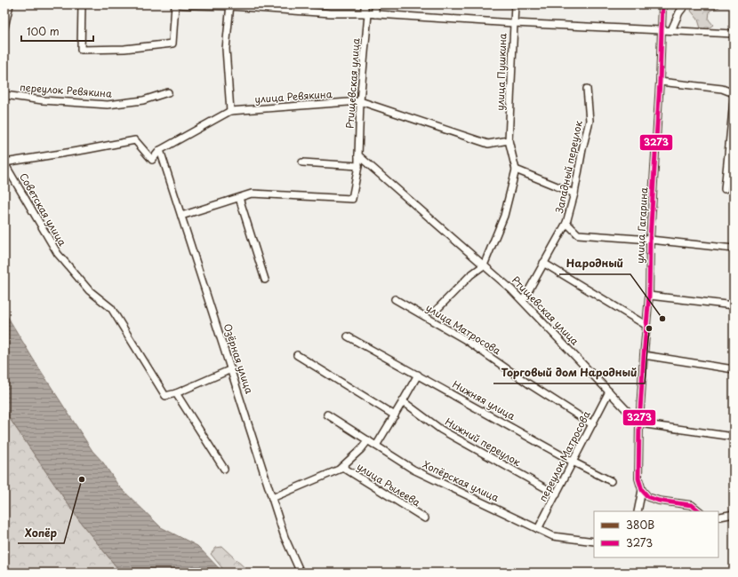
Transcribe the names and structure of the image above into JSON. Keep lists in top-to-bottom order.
{
  "streets": {
    "street": [
      "улица Пушкина",
      "Ртищевская улица",
      "переулок Ревякина",
      "улица Ревякина",
      "Западный переулок",
      "Советская улица",
      "улица Гагарина",
      "улица Матросова",
      "Озёрная улица",
      "Нижняя улица",
      "Нижний переулок",
      "переулок Матросова",
      "Хопёрская улица",
      "улица Рылеева"
    ]
  },
  "crossings": [
    ["улица Пушкина", "улица Ревякина"],
    ["Ртищевская улица", "улица Ревякина"],
    ["Ртищевская улица", "Западный переулок"],
    ["Ртищевская улица", "улица Гагарина"],
    ["Ртищевская улица", "Озёрная улица"],
    ["Ртищевская улица", "переулок Матросова"],
    ["улица Ревякина", "Советская улица"],
    ["улица Ревякина", "Озёрная улица"],
    ["улица Матросова", "переулок Матросова"],
    ["Нижняя улица", "переулок Матросова"],
    ["Нижний переулок", "переулок Матросова"],
    ["переулок Матросова", "Хопёрская улица"]
  ],
  "places": ["Народный", "Торговый дом Народный", "Хопёр"],
  "lines": ["transit line 3273", "transit line 380В"],
  "legend": ["380В", "3273"],
  "scale_bar": "100 m"
}
